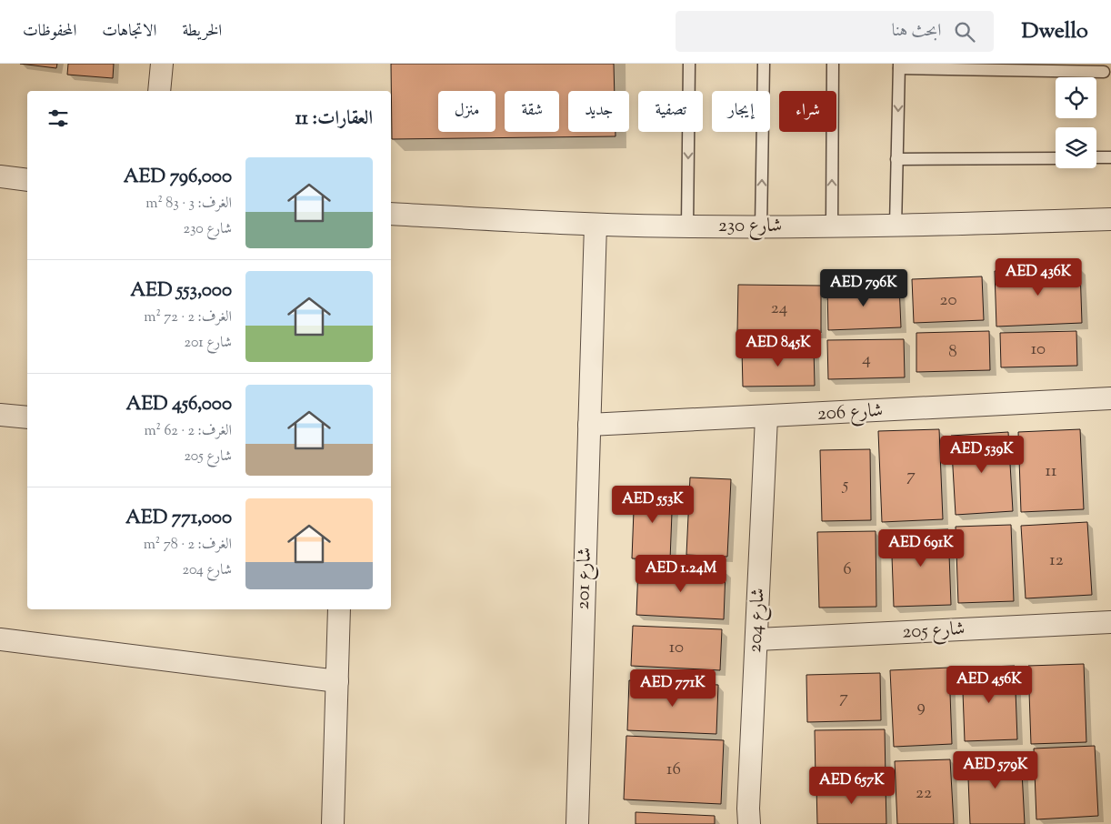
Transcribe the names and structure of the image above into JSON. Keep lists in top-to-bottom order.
{
  "streets": {
    "street": [
      "شارع 230",
      "شارع 206",
      "شارع 201",
      "شارع 204",
      "شارع 205"
    ]
  },
  "crossings": [
    ["شارع 230", "شارع 201"],
    ["شارع 206", "شارع 201"],
    ["شارع 206", "شارع 204"],
    ["شارع 204", "شارع 205"]
  ],
  "house_numbers": [
    "20",
    "24",
    "10",
    "8",
    "4",
    "11",
    "7",
    "5",
    "12",
    "6",
    "10",
    "7",
    "9",
    "16",
    "22"
  ],
  "page": {
    "header": "Dwello",
    "search": "ابحث هنا",
    "nav": ["الخريطة", "الاتجاهات", "المحفوظات"],
    "chip": [
      "شراء",
      "إيجار",
      "تصفية",
      "جديد",
      "شقة",
      "منزل"
    ],
    "heading": "العقارات: 11",
    "list": [
      {
        "name": "AED 796,000",
        "note": "الغرف: 3 · 83 m² · شارع 230"
      },
      {
        "name": "AED 553,000",
        "note": "الغرف: 2 · 72 m² · شارع 201"
      },
      {
        "name": "AED 456,000",
        "note": "الغرف: 2 · 62 m² · شارع 205"
      },
      {
        "name": "AED 771,000",
        "note": "الغرف: 2 · 78 m² · شارع 204"
      }
    ],
    "price": [
      "AED 436K",
      "AED 796K",
      "AED 845K",
      "AED 539K",
      "AED 553K",
      "AED 691K",
      "AED 1.24M",
      "AED 456K",
      "AED 771K",
      "AED 579K",
      "AED 657K"
    ]
  }
}
